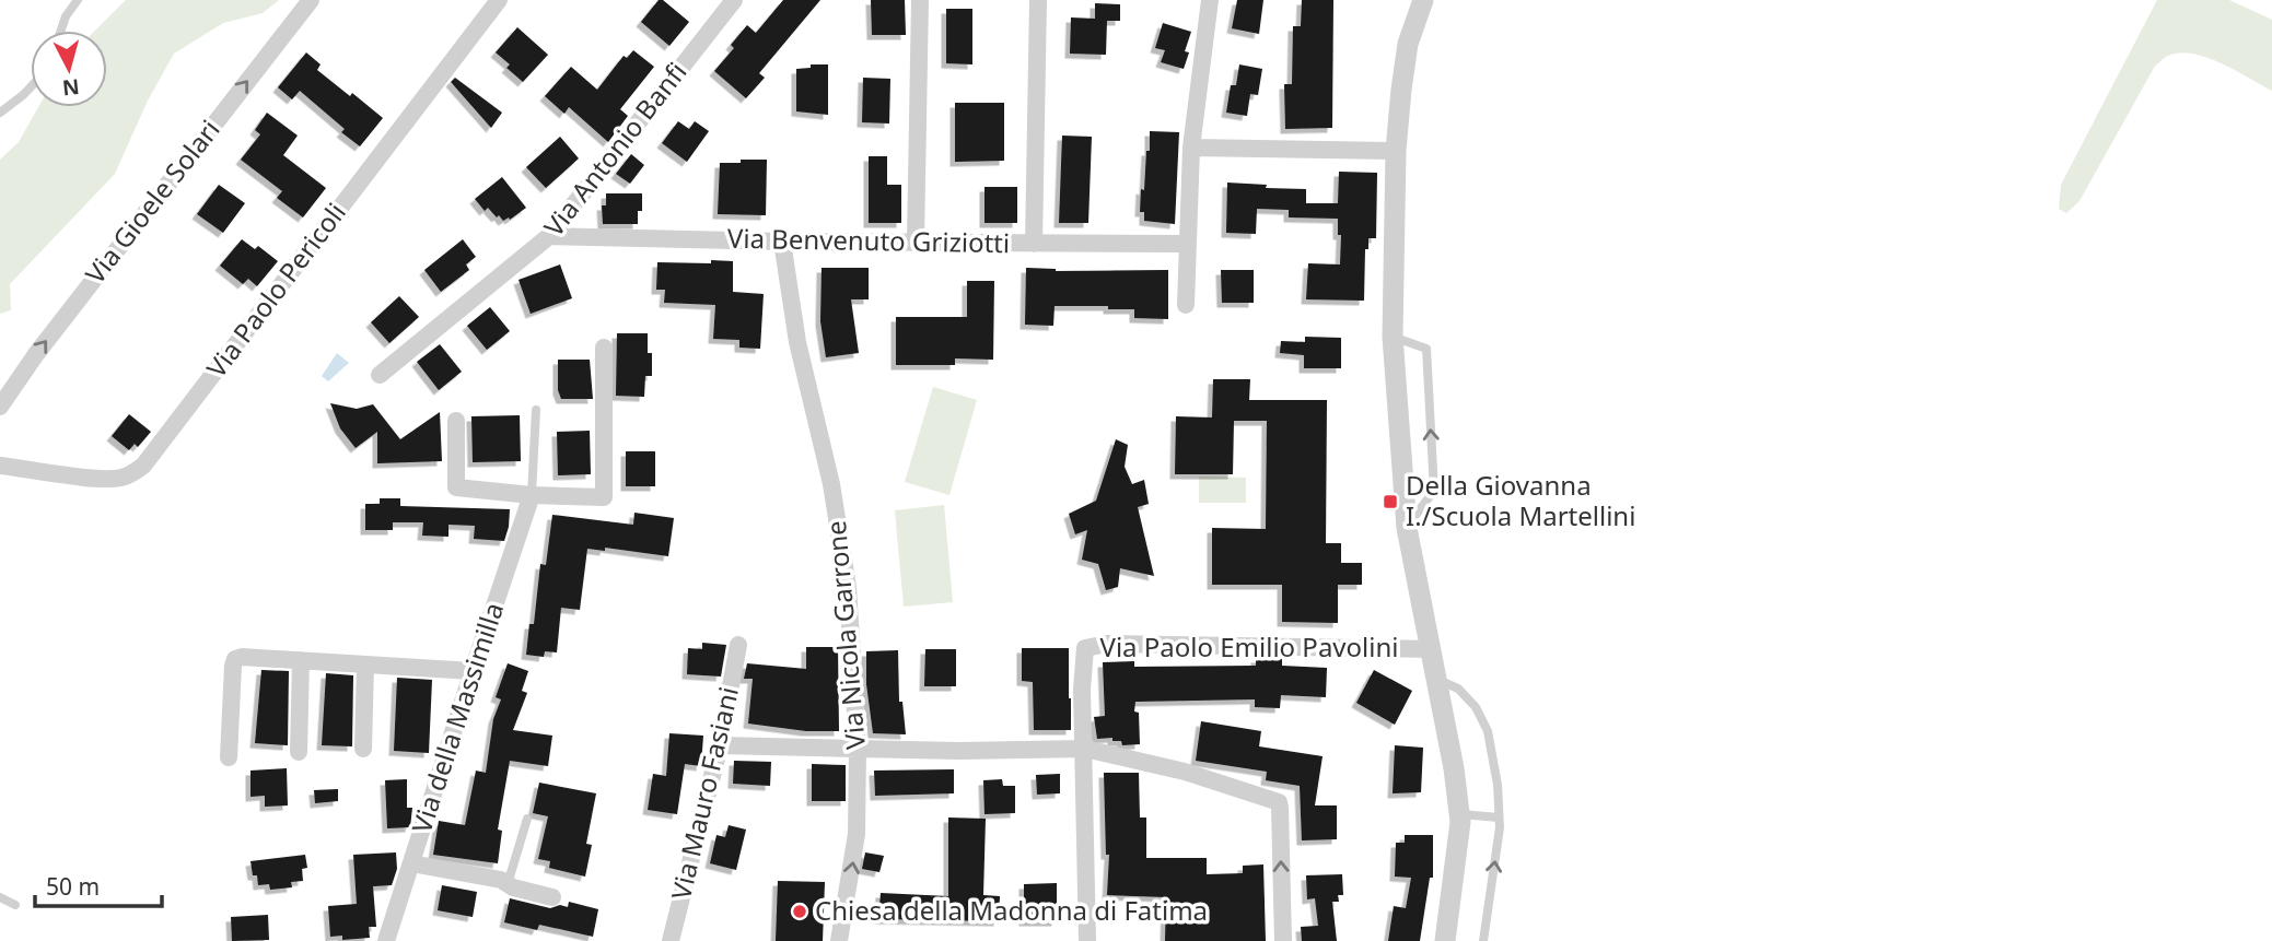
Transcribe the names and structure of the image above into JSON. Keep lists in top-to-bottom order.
{
  "streets": {
    "street": [
      "Via Antonio Banfi",
      "Via Gioele Solari",
      "Via Benvenuto Griziotti",
      "Via Paolo Pericoli",
      "Via Nicola Garrone",
      "Via Paolo Emilio Pavolini",
      "Via della Massimilla",
      "Via Mauro Fasiani"
    ]
  },
  "crossings": [
    ["Via Antonio Banfi", "Via Benvenuto Griziotti"],
    ["Via Benvenuto Griziotti", "Via Nicola Garrone"]
  ],
  "one_way": ["Via Gioele Solari"],
  "places": {
    "transit": ["Della Giovanna I./Scuola Martellini"],
    "other": ["Chiesa della Madonna di Fatima"]
  },
  "scale_bar": "50 m",
  "north": "bottom"
}
